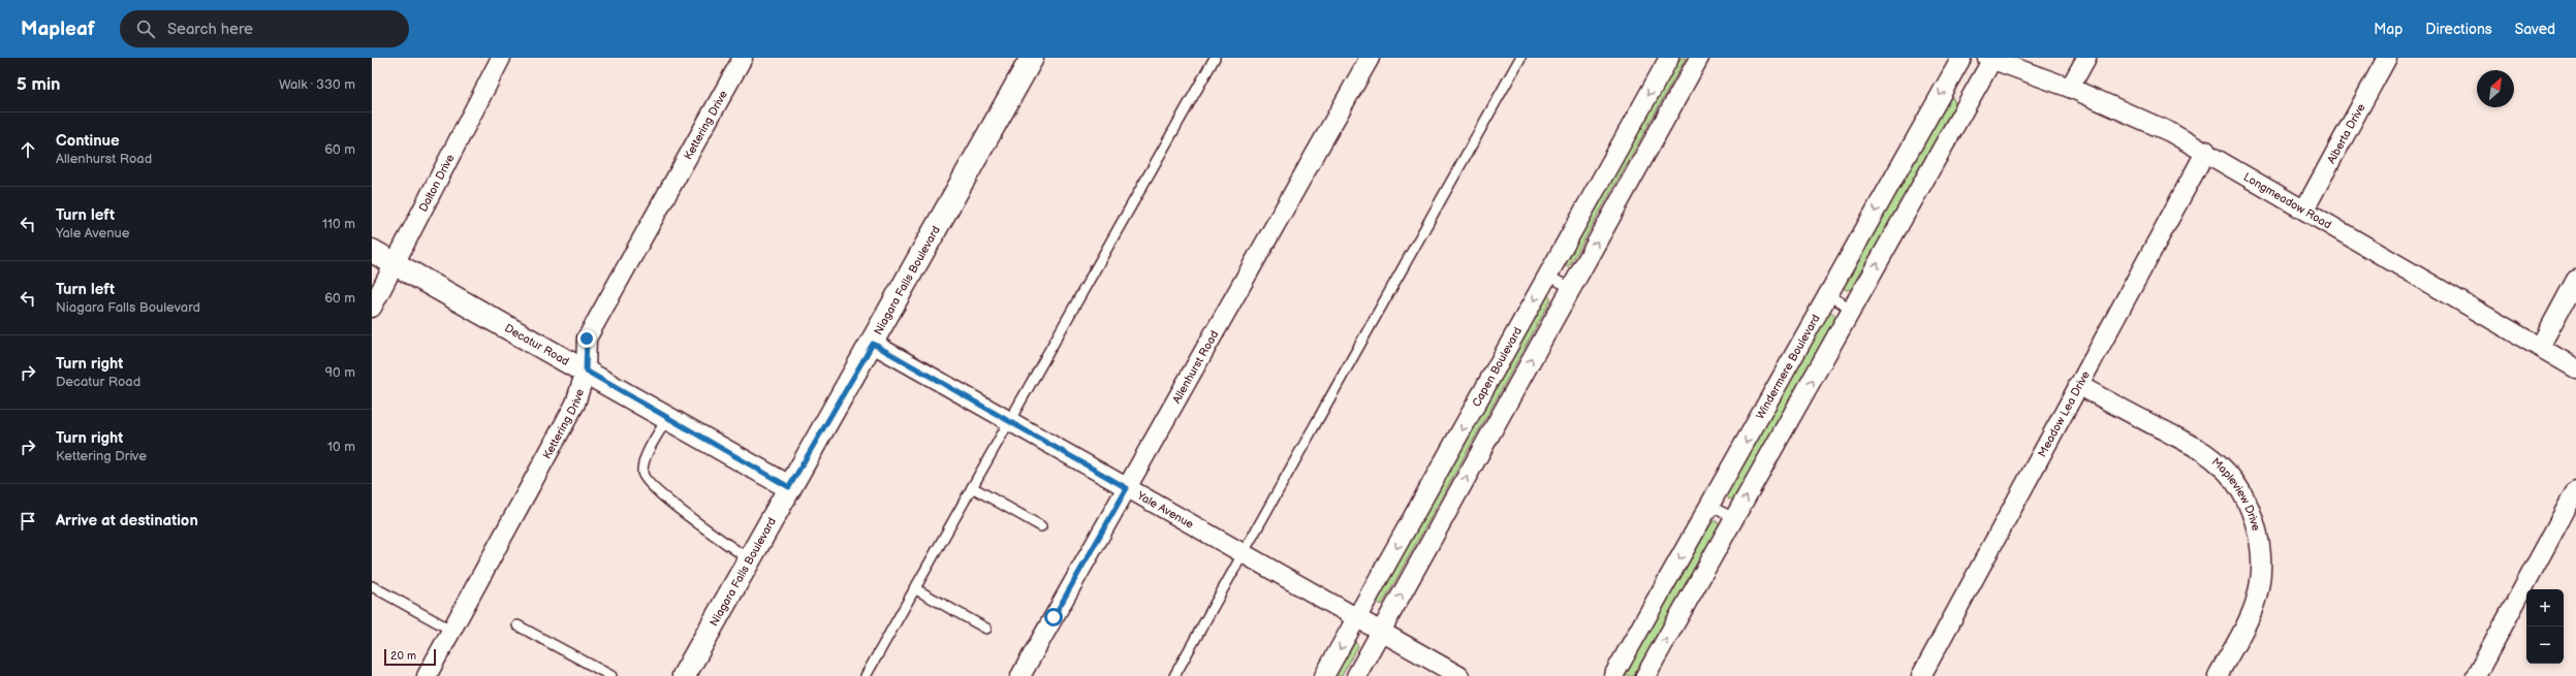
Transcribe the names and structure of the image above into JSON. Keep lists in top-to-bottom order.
{
  "streets": {
    "main road": ["Niagara Falls Boulevard", "Decatur Road"],
    "street": [
      "Kettering Drive",
      "Alberta Drive",
      "Dalton Drive",
      "Longmeadow Road",
      "Capen Boulevard",
      "Allenhurst Road",
      "Windermere Boulevard",
      "Meadow Lea Drive",
      "Mapleview Drive",
      "Yale Avenue"
    ]
  },
  "crossings": [
    ["Kettering Drive", "Decatur Road"],
    ["Alberta Drive", "Longmeadow Road"],
    ["Dalton Drive", "Decatur Road"],
    ["Longmeadow Road", "Meadow Lea Drive"],
    ["Niagara Falls Boulevard", "Decatur Road"],
    ["Niagara Falls Boulevard", "Yale Avenue"],
    ["Capen Boulevard", "Yale Avenue"],
    ["Allenhurst Road", "Yale Avenue"],
    ["Meadow Lea Drive", "Mapleview Drive"]
  ],
  "scale_bar": "20 m",
  "north": "top right",
  "page": {
    "header": "Mapleaf",
    "search": "Search here",
    "nav": ["Map", "Directions", "Saved"],
    "heading": ["5 min", "Walk · 330 m"],
    "list": [
      ["Continue", "Allenhurst Road", "60 m"],
      ["Turn left", "Yale Avenue", "110 m"],
      ["Turn left", "Niagara Falls Boulevard", "60 m"],
      ["Turn right", "Decatur Road", "90 m"],
      ["Turn right", "Kettering Drive", "10 m"],
      "Arrive at destination"
    ],
    "map_buttons": ["+", "−"],
    "scale": "20 m"
  }
}
